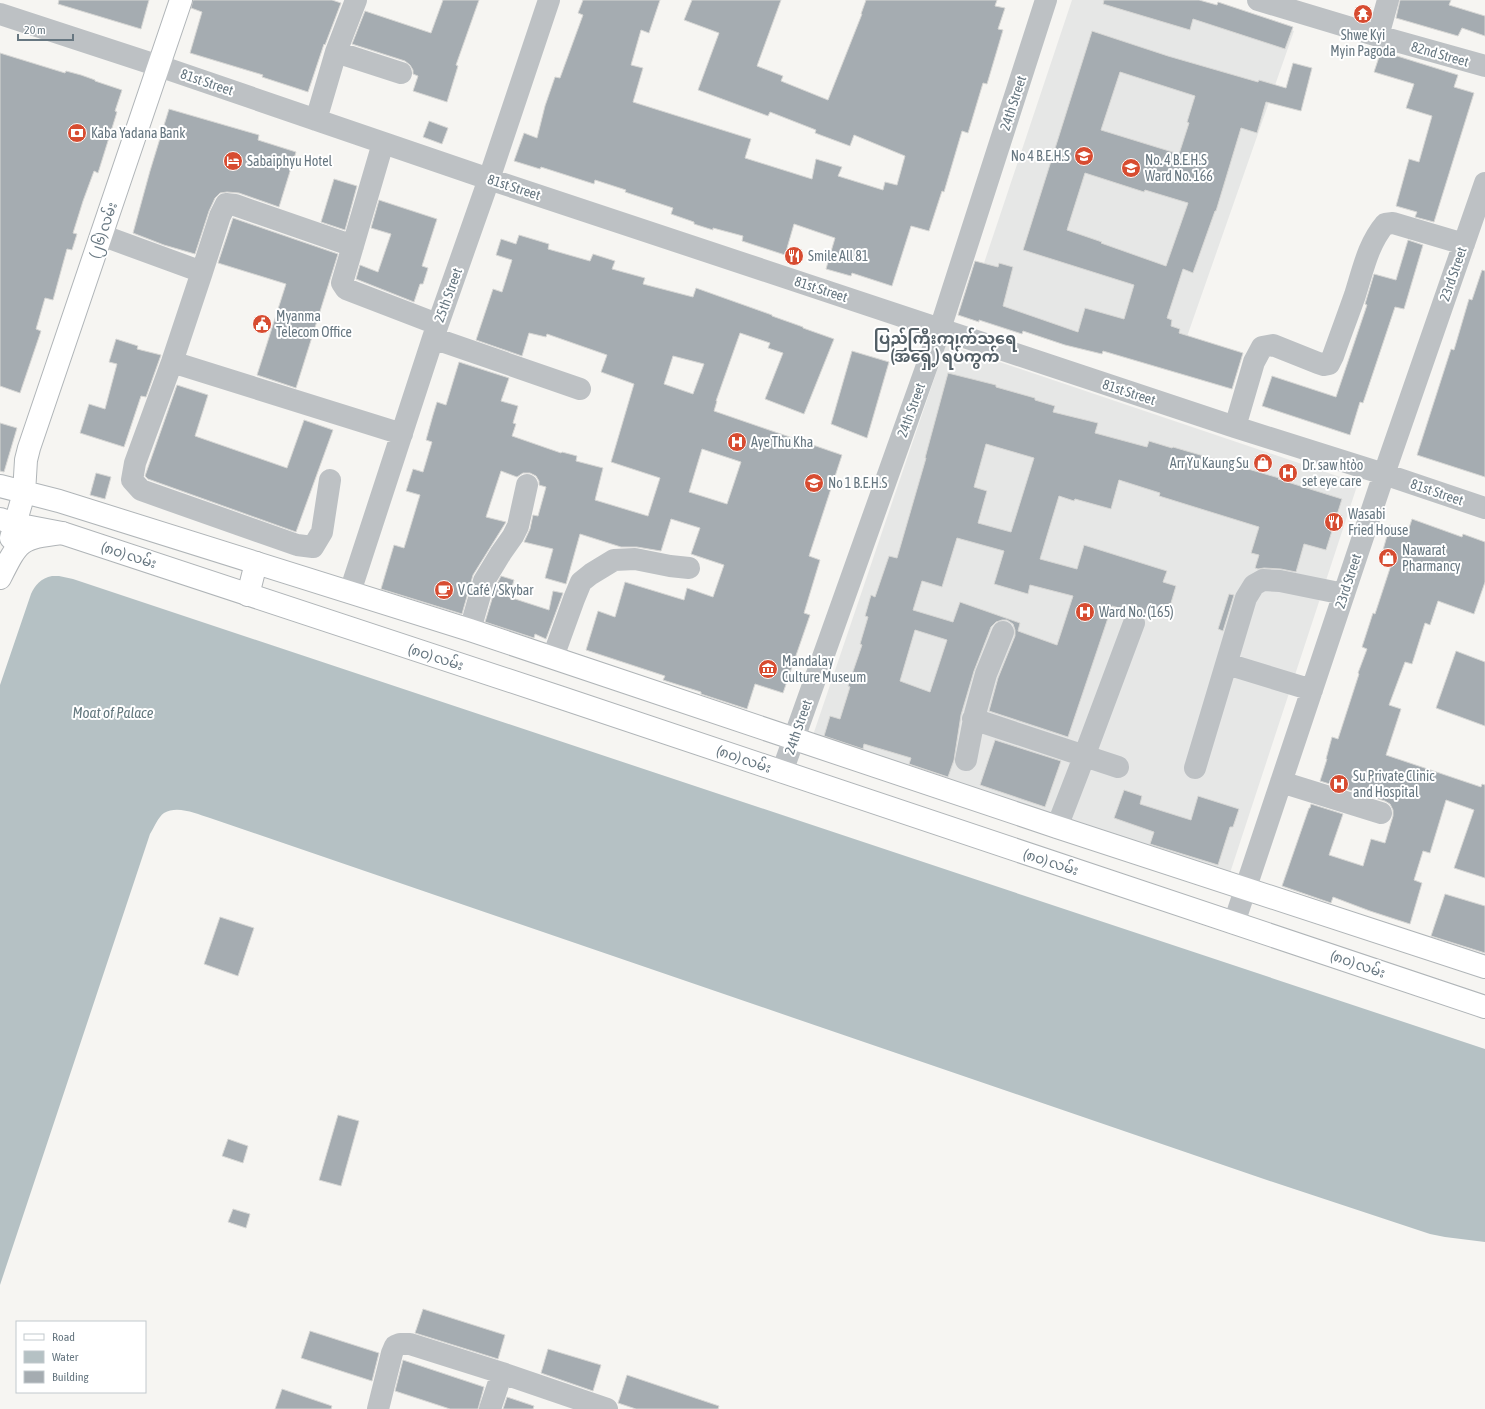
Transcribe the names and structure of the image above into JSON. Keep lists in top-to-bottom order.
{
  "streets": {
    "main road": ["(၂၆) လမ်း", "(၈၀) လမ်း"],
    "street": [
      "82nd Street",
      "81st Street",
      "24th Street",
      "23rd Street",
      "25th Street"
    ]
  },
  "crossings": [
    ["81st Street", "24th Street"],
    ["81st Street", "(၂၆) လမ်း"],
    ["81st Street", "23rd Street"],
    ["81st Street", "25th Street"],
    ["24th Street", "(၈၀) လမ်း"],
    ["(၂၆) လမ်း", "(၈၀) လမ်း"],
    ["23rd Street", "(၈၀) လမ်း"]
  ],
  "districts": ["ပြည်ကြီးကျက်သရေ (အရှေ့) ရပ်ကွက်"],
  "water": ["Moat of Palace"],
  "places": {
    "temple": ["Shwe Kyi Myin Pagoda"],
    "bank": ["Kaba Yadana Bank"],
    "school or university": ["No 4 B.E.H.S", "No. 4 B.E.H.S Ward No. 166", "No 1 B.E.H.S"],
    "hotel": ["Sabaiphyu Hotel"],
    "restaurant": ["Smile All 81", "Wasabi Fried House"],
    "public building": ["Myanma Telecom Office"],
    "hospital": [
      "Aye Thu Kha",
      "Dr. saw htòo set eye care",
      "Ward No. (165)",
      "Su Private Clinic and Hospital"
    ],
    "shop": ["Arr Yu Kaung Su", "Nawarat Pharmancy"],
    "cafe": ["V Café / Skybar"],
    "museum": ["Mandalay Culture Museum"]
  },
  "legend": ["Road", "Water", "Building"],
  "scale_bar": "20 m"
}
